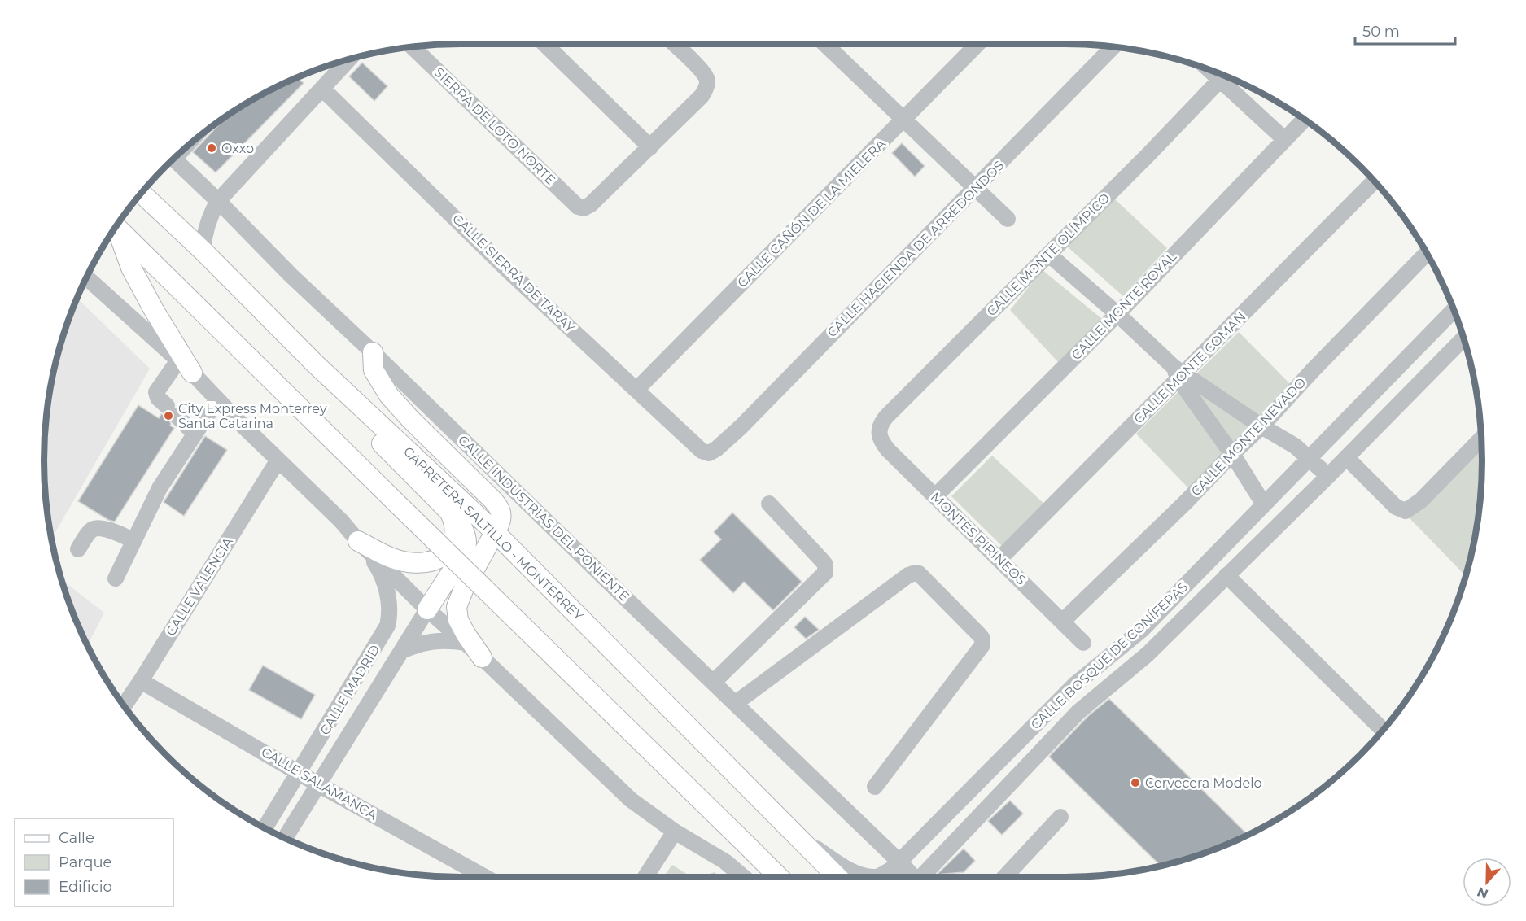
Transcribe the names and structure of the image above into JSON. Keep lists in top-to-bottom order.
{
  "streets": {
    "main road": ["CARRETERA SALTILLO - MONTERREY"],
    "street": [
      "SIERRA DE LOTO NORTE",
      "CALLE CAÑÓN DE LA MIELERA",
      "CALLE HACIENDA DE ARREDONDOS",
      "CALLE MONTE OLÍMPICO",
      "CALLE SIERRA DE TARAY",
      "CALLE MONTE ROYAL",
      "CALLE MONTE COMAN",
      "CALLE MONTE NEVADO",
      "CALLE INDUSTRIAS DEL PONIENTE",
      "MONTES PIRINEOS",
      "CALLE VALENCIA",
      "CALLE BOSQUE DE CONÍFERAS",
      "CALLE MADRID",
      "CALLE SALAMANCA"
    ]
  },
  "crossings": [
    ["CALLE CAÑÓN DE LA MIELERA", "CALLE SIERRA DE TARAY"],
    ["CALLE HACIENDA DE ARREDONDOS", "CALLE SIERRA DE TARAY"],
    ["CALLE MONTE OLÍMPICO", "MONTES PIRINEOS"],
    ["CALLE MONTE ROYAL", "MONTES PIRINEOS"],
    ["CALLE MONTE COMAN", "MONTES PIRINEOS"],
    ["CALLE MONTE NEVADO", "MONTES PIRINEOS"],
    ["CALLE INDUSTRIAS DEL PONIENTE", "CALLE BOSQUE DE CONÍFERAS"],
    ["CARRETERA SALTILLO - MONTERREY", "CALLE BOSQUE DE CONÍFERAS"],
    ["CALLE VALENCIA", "CALLE SALAMANCA"],
    ["CALLE MADRID", "CALLE SALAMANCA"]
  ],
  "places": ["Oxxo", "City Express Monterrey Santa Catarina", "Cervecera Modelo"],
  "legend": ["Calle", "Parque", "Edificio"],
  "scale_bar": "50 m",
  "north": "bottom"
}
